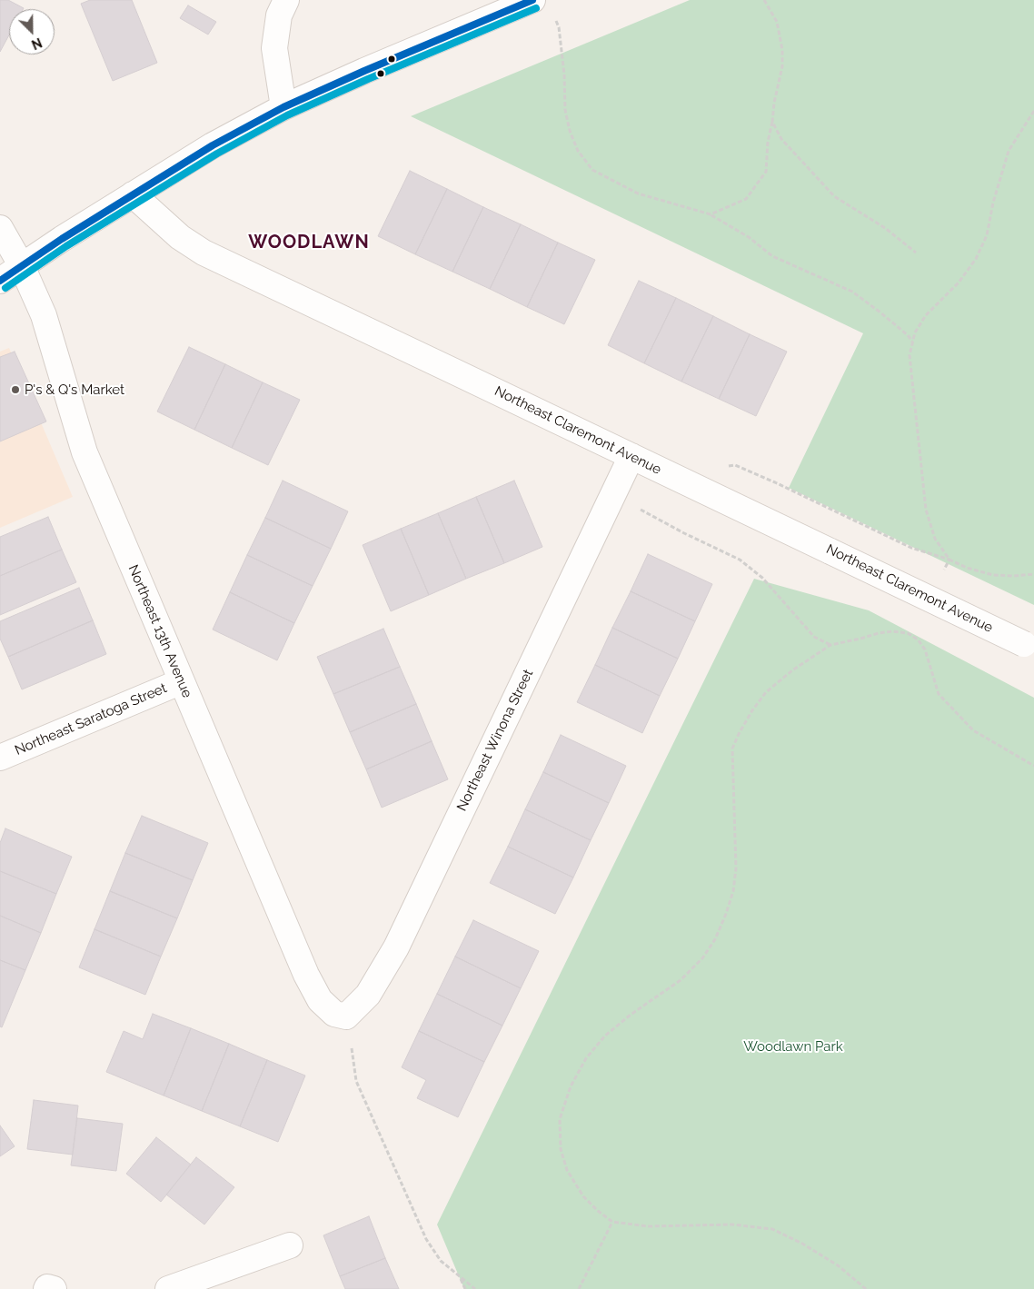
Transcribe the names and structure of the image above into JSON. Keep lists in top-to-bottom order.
{
  "streets": {
    "street": [
      "Northeast Claremont Avenue",
      "Northeast 13th Avenue",
      "Northeast Saratoga Street",
      "Northeast Winona Street"
    ]
  },
  "crossings": [
    ["Northeast Claremont Avenue", "Northeast Winona Street"],
    ["Northeast 13th Avenue", "Northeast Saratoga Street"],
    ["Northeast 13th Avenue", "Northeast Winona Street"]
  ],
  "districts": ["WOODLAWN"],
  "parks": ["Woodlawn Park"],
  "places": ["P's & Q's Market"],
  "north": "bottom right"
}
